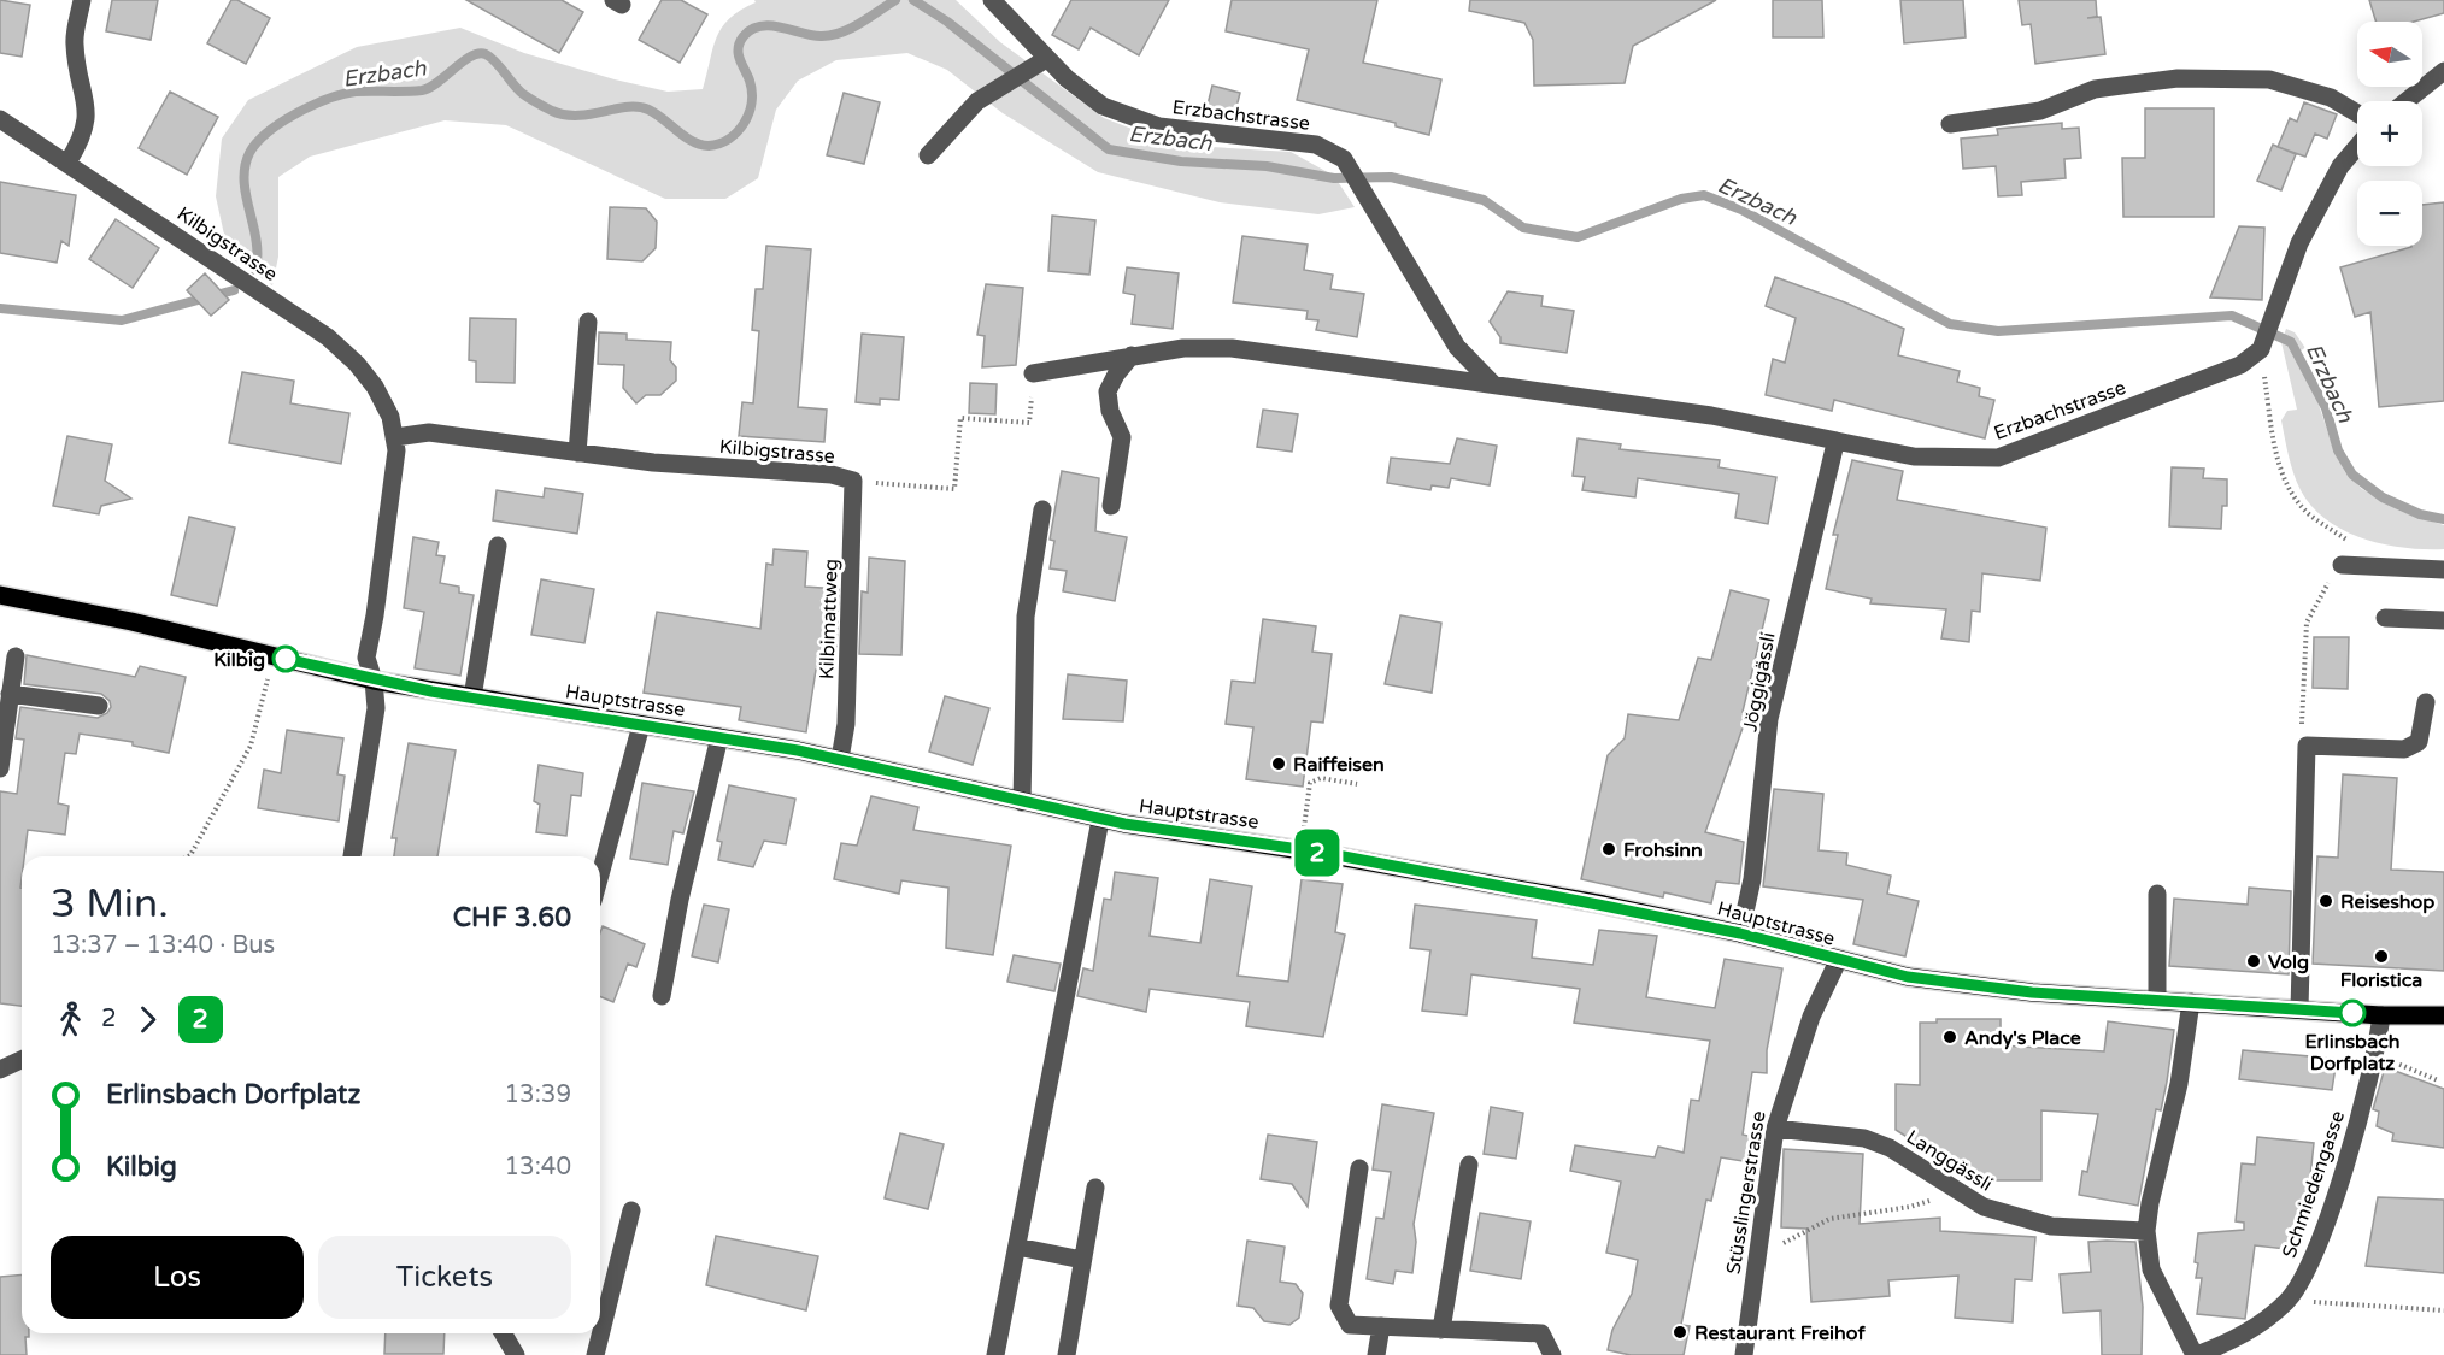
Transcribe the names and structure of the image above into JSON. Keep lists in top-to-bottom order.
{
  "streets": {
    "main road": ["Hauptstrasse"],
    "street": [
      "Erzbachstrasse",
      "Kilbigstrasse",
      "Kilbimattweg",
      "Jöggigässli",
      "Langgässli",
      "Schmiedengasse",
      "Stüsslingerstrasse"
    ]
  },
  "crossings": [
    ["Erzbachstrasse", "Jöggigässli"],
    ["Kilbigstrasse", "Kilbimattweg"],
    ["Kilbigstrasse", "Hauptstrasse"],
    ["Kilbimattweg", "Hauptstrasse"],
    ["Jöggigässli", "Hauptstrasse"],
    ["Hauptstrasse", "Schmiedengasse"],
    ["Hauptstrasse", "Stüsslingerstrasse"],
    ["Langgässli", "Stüsslingerstrasse"]
  ],
  "water": ["Erzbach"],
  "places": [
    "Kilbig",
    "Raiffeisen",
    "Frohsinn",
    "Reiseshop",
    "Floristica",
    "Volg",
    "Erlinsbach Dorfplatz",
    "Andy's Place",
    "Restaurant Freihof"
  ],
  "lines": ["bus line 2"],
  "north": "left",
  "page": {
    "on_map": "2",
    "map_buttons": ["+", "−"],
    "heading": ["3 Min.", "13:37 – 13:40 · Bus", "CHF 3.60"],
    "legs": ["2", "2"],
    "list": [
      {
        "name": "Erlinsbach Dorfplatz",
        "value": "13:39"
      },
      {
        "name": "Kilbig",
        "value": "13:40"
      }
    ],
    "buttons": ["Los", "Tickets"]
  }
}
